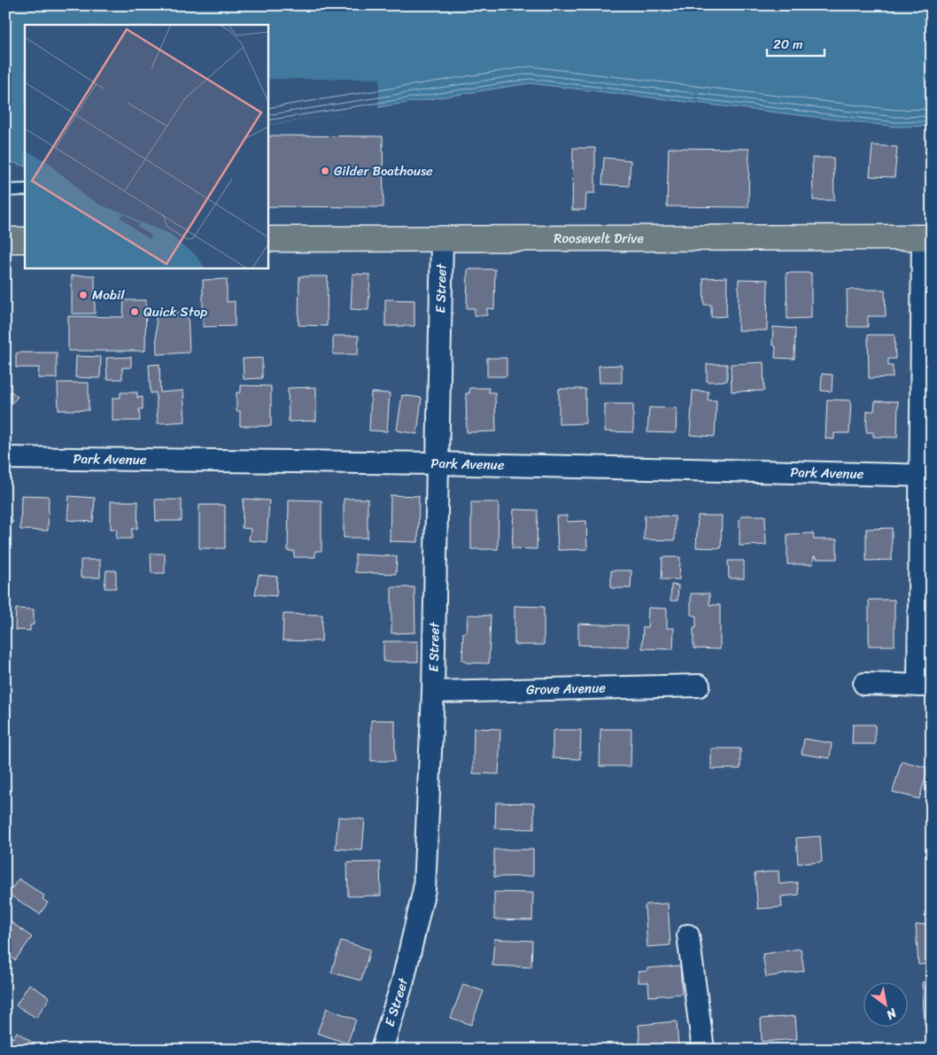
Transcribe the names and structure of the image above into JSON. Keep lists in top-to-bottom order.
{
  "streets": {
    "main road": ["Roosevelt Drive"],
    "street": ["E Street", "Park Avenue", "Grove Avenue"]
  },
  "crossings": [
    ["Roosevelt Drive", "E Street"],
    ["E Street", "Park Avenue"],
    ["E Street", "Grove Avenue"]
  ],
  "places": ["Gilder Boathouse", "Mobil", "Quick Stop"],
  "scale_bar": "20 m",
  "north": "bottom right"
}
